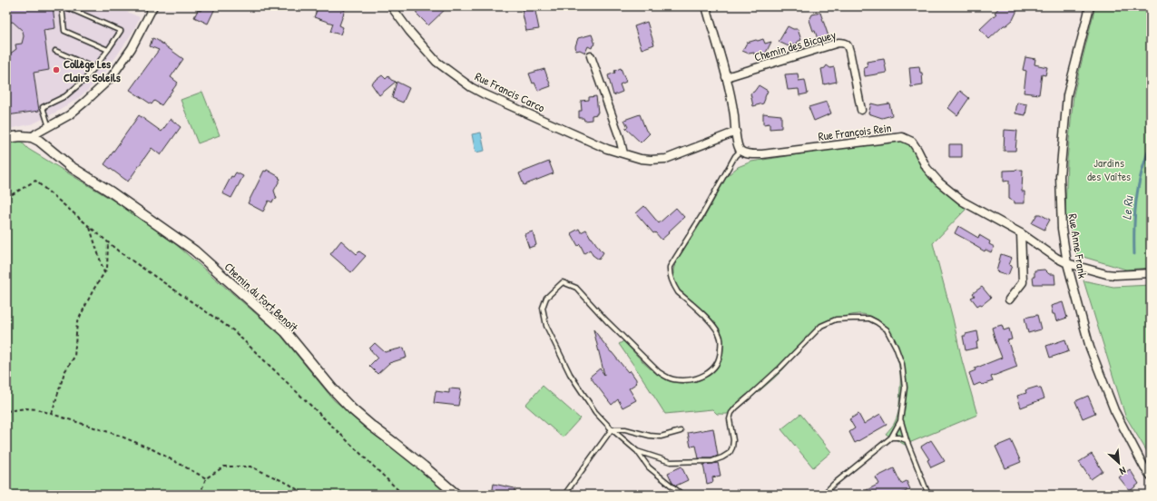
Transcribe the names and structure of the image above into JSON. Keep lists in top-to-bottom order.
{
  "streets": {
    "street": [
      "Chemin des Bicquey",
      "Rue Francis Carco",
      "Rue François Rein",
      "Rue Anne Frank",
      "Chemin du Fort Benoît"
    ]
  },
  "crossings": [
    ["Rue François Rein", "Rue Anne Frank"]
  ],
  "water": ["Le Ru"],
  "parks": ["Jardins des Vaîtes"],
  "places": ["Collège Les Clairs Soleils"],
  "north": "bottom right"
}
